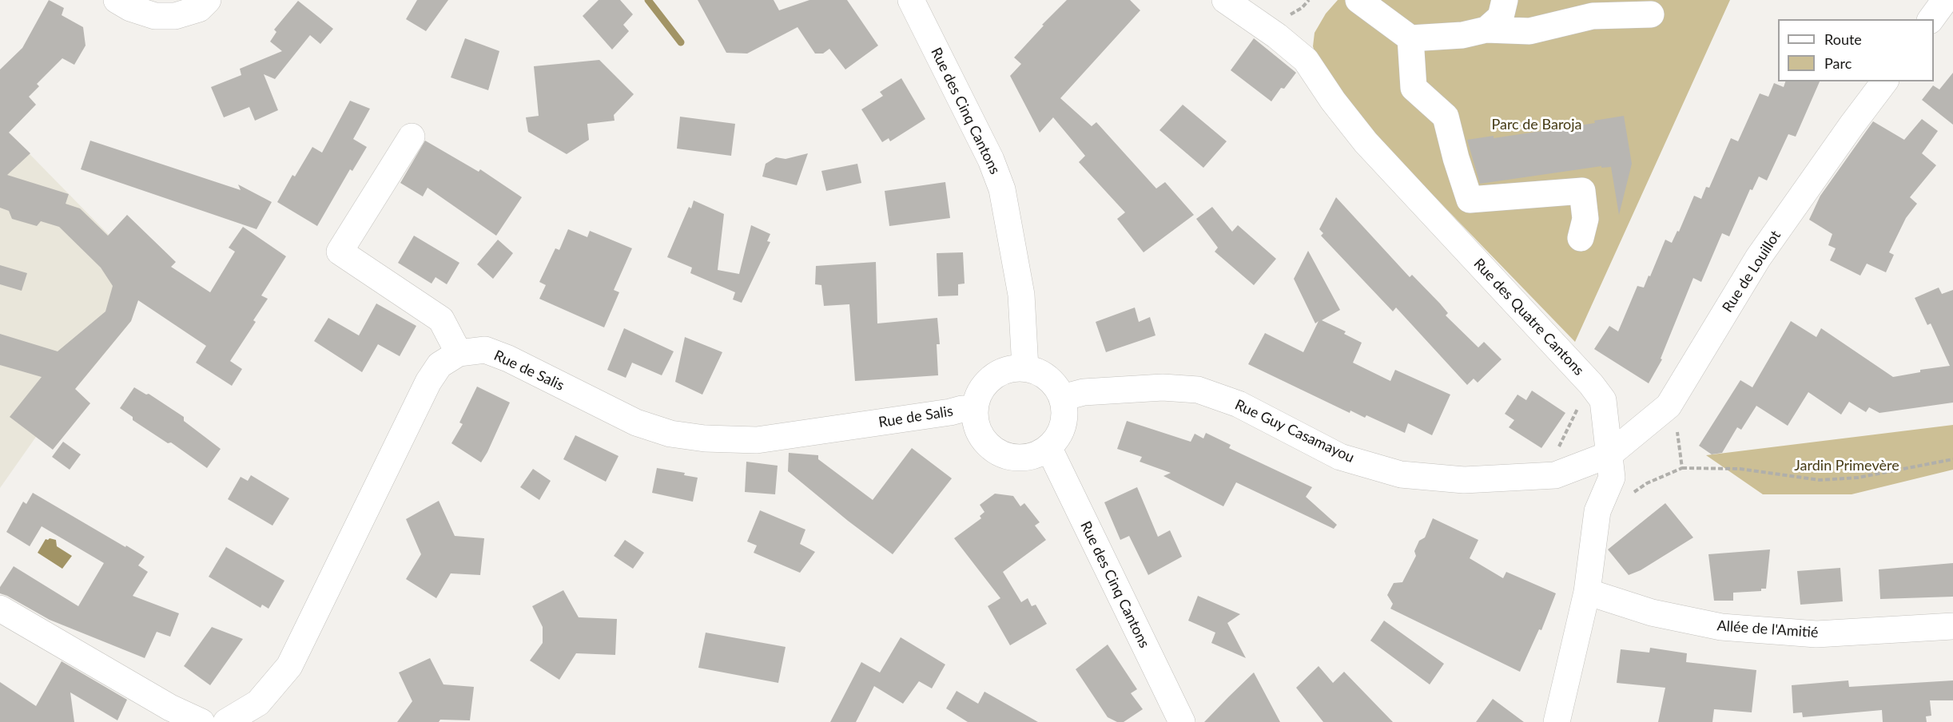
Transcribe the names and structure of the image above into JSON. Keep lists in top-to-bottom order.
{
  "streets": {
    "street": [
      "Rue des Cinq Cantons",
      "Rue de Louillot",
      "Rue des Quatre Cantons",
      "Rue de Salis",
      "Rue Guy Casamayou",
      "Allée de l'Amitié"
    ]
  },
  "crossings": [
    ["Rue des Cinq Cantons", "Rue de Salis"],
    ["Rue des Cinq Cantons", "Rue Guy Casamayou"],
    ["Rue de Louillot", "Rue des Quatre Cantons"],
    ["Rue de Louillot", "Rue Guy Casamayou"],
    ["Rue des Quatre Cantons", "Rue Guy Casamayou"],
    ["Rue des Quatre Cantons", "Allée de l'Amitié"],
    ["Rue de Salis", "Rue Guy Casamayou"]
  ],
  "parks": ["Parc de Baroja", "Jardin Primevère"],
  "legend": ["Route", "Parc"]
}
